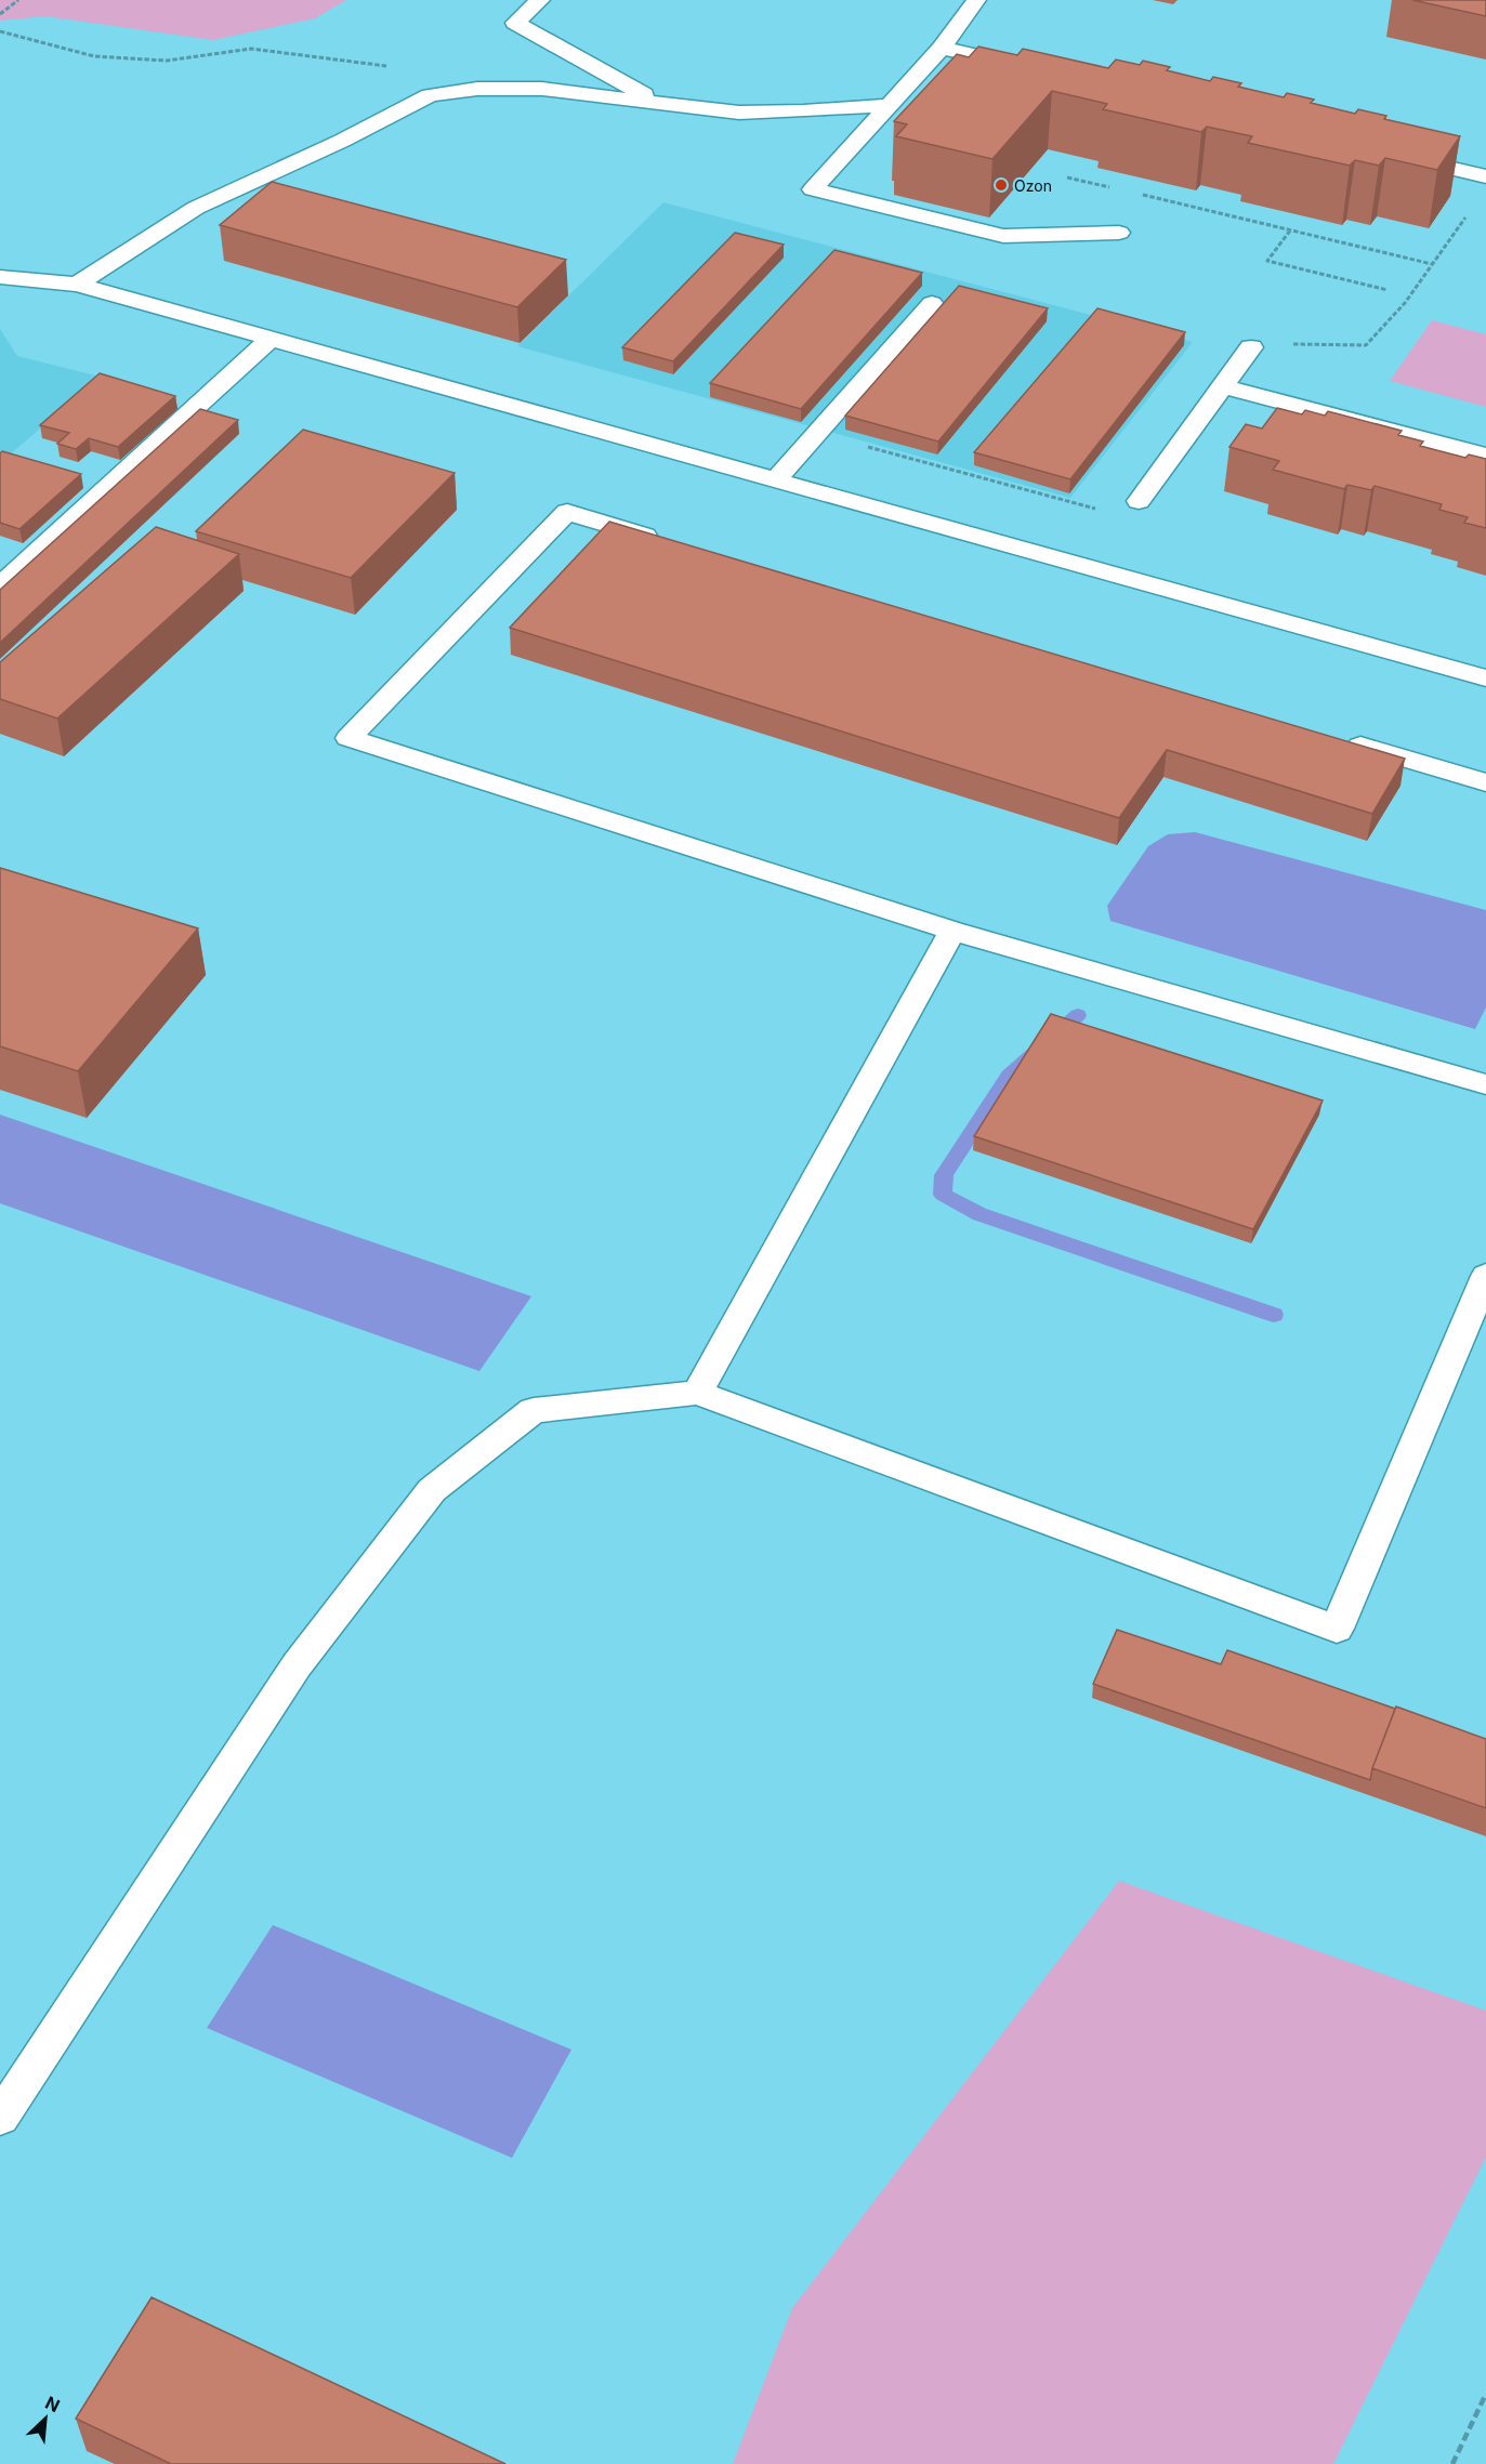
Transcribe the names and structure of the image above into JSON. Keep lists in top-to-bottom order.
{
  "places": ["Ozon"],
  "north": "top right"
}
